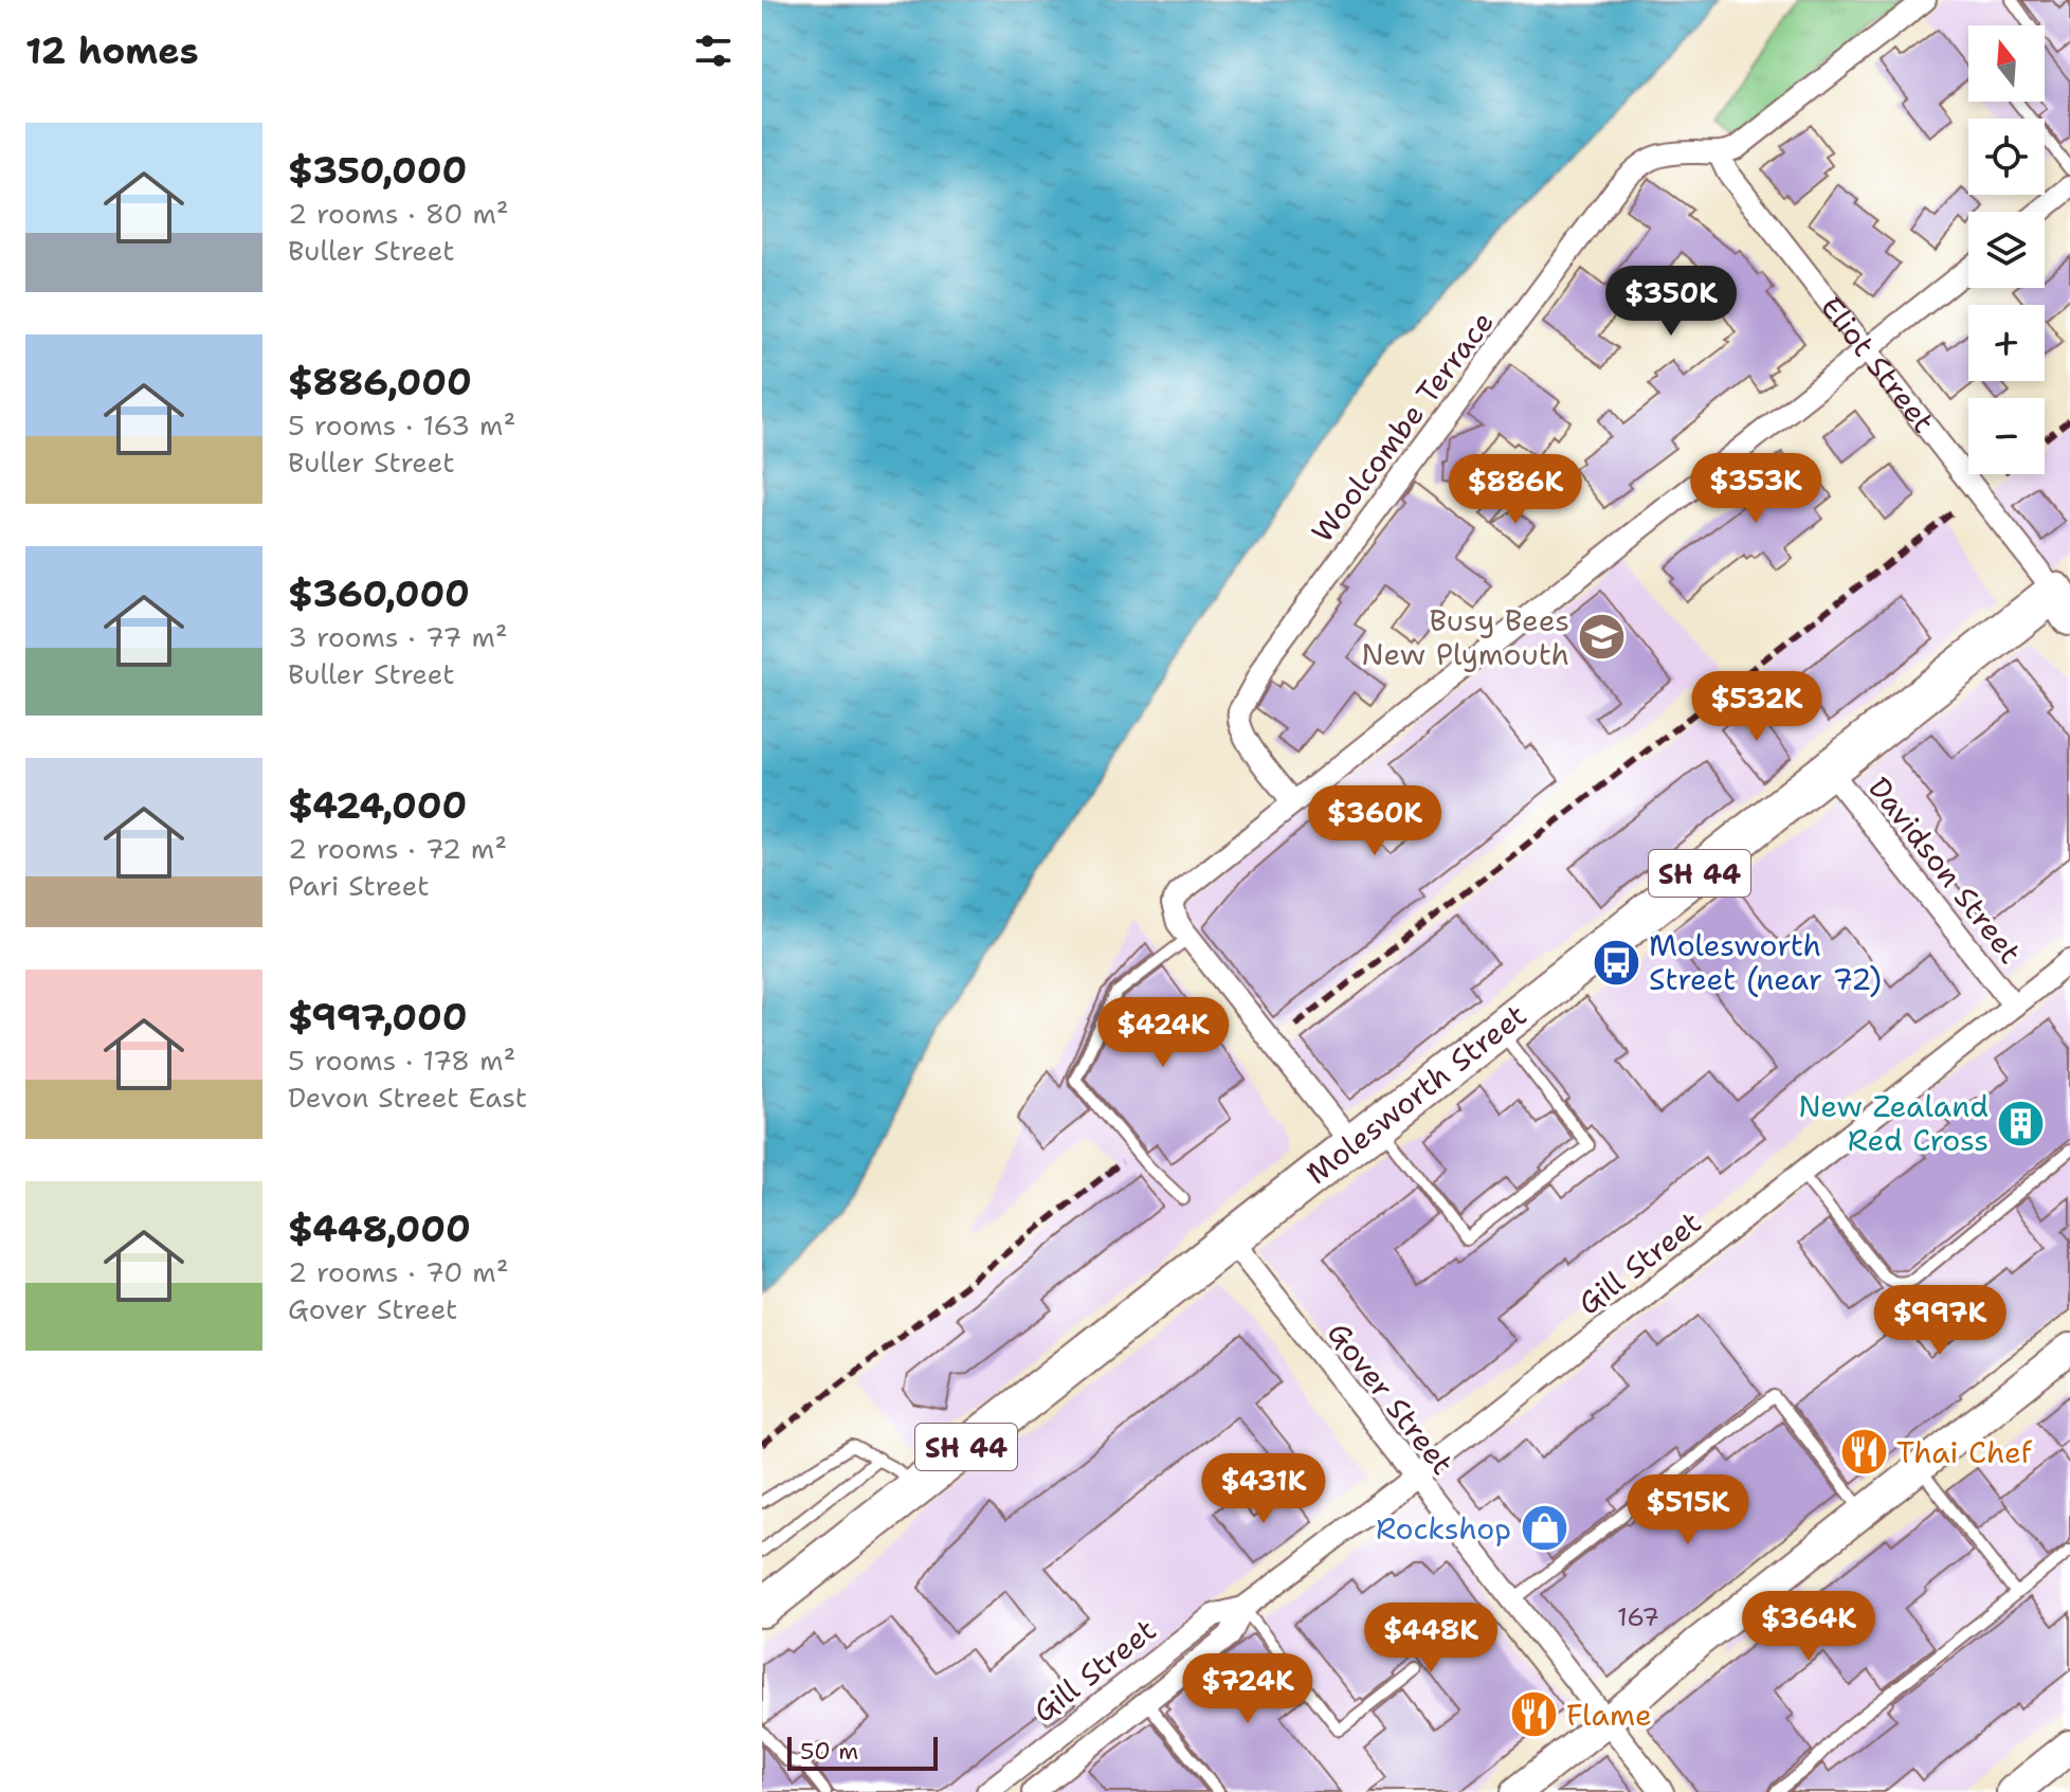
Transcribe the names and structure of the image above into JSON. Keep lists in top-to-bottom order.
{
  "streets": {
    "highway": ["SH 44", "Molesworth Street"],
    "street": [
      "Eliot Street",
      "Woolcombe Terrace",
      "Davidson Street",
      "Gill Street",
      "Gover Street"
    ]
  },
  "crossings": [
    ["Eliot Street", "Woolcombe Terrace"],
    ["Eliot Street", "Molesworth Street"],
    ["Davidson Street", "Molesworth Street"],
    ["Davidson Street", "Gill Street"],
    ["Molesworth Street", "Gover Street"],
    ["Gill Street", "Gover Street"]
  ],
  "places": {
    "school or university": ["Busy Bees New Plymouth"],
    "bus stop": ["Molesworth Street (near 72)"],
    "building": ["New Zealand Red Cross"],
    "restaurant": ["Thai Chef", "Flame"],
    "shop": ["Rockshop"]
  },
  "house_numbers": ["167"],
  "scale_bar": "50 m",
  "north": "top",
  "page": {
    "heading": "12 homes",
    "map_buttons": ["+", "−"],
    "list": [
      {
        "name": "$350,000",
        "note": "2 rooms · 80 m² · Buller Street"
      },
      {
        "name": "$886,000",
        "note": "5 rooms · 163 m² · Buller Street"
      },
      {
        "name": "$360,000",
        "note": "3 rooms · 77 m² · Buller Street"
      },
      {
        "name": "$424,000",
        "note": "2 rooms · 72 m² · Pari Street"
      },
      {
        "name": "$997,000",
        "note": "5 rooms · 178 m² · Devon Street East"
      },
      {
        "name": "$448,000",
        "note": "2 rooms · 70 m² · Gover Street"
      }
    ],
    "price": [
      "$350K",
      "$353K",
      "$886K",
      "$532K",
      "$360K",
      "$424K",
      "$997K",
      "$431K",
      "$515K",
      "$364K",
      "$448K",
      "$724K"
    ],
    "scale": "50 m"
  }
}
